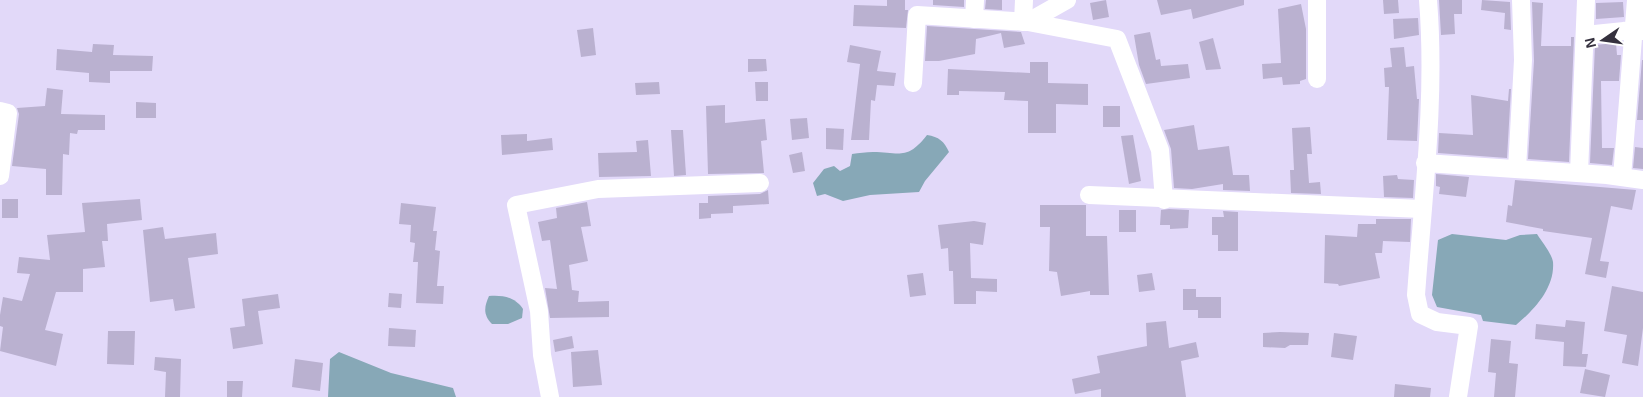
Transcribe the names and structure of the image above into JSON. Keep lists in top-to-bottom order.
{
  "north": "left"
}
